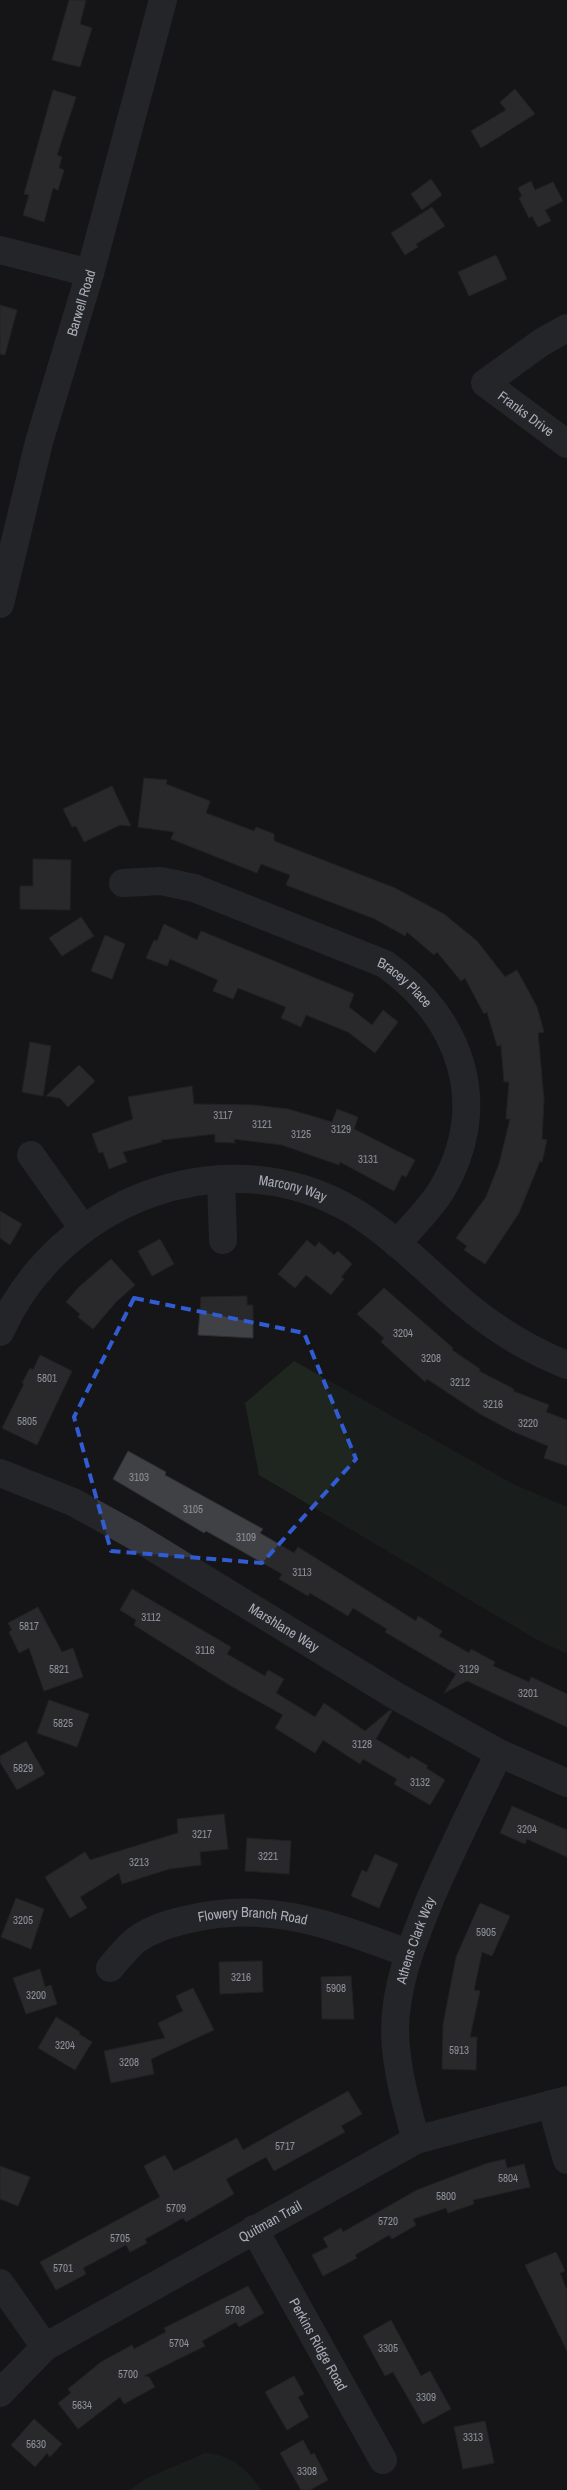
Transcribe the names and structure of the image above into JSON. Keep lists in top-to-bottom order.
{
  "streets": {
    "street": [
      "Barwell Road",
      "Franks Drive",
      "Bracey Place",
      "Marcony Way",
      "Marshlane Way",
      "Flowery Branch Road",
      "Athens Clark Way",
      "Quitman Trail",
      "Perkins Ridge Road"
    ]
  },
  "crossings": [
    ["Bracey Place", "Marcony Way"],
    ["Marshlane Way", "Athens Clark Way"],
    ["Flowery Branch Road", "Athens Clark Way"],
    ["Athens Clark Way", "Quitman Trail"],
    ["Quitman Trail", "Perkins Ridge Road"]
  ],
  "house_numbers": [
    "3117",
    "3121",
    "3129",
    "3125",
    "3131",
    "3204",
    "3208",
    "5801",
    "3212",
    "3216",
    "5805",
    "3220",
    "3103",
    "3105",
    "3109",
    "3113",
    "3112",
    "5817",
    "3116",
    "5821",
    "3129",
    "3201",
    "5825",
    "3128",
    "5829",
    "3132",
    "3204",
    "3217",
    "3221",
    "3213",
    "3205",
    "5905",
    "3216",
    "5908",
    "3200",
    "3204",
    "5913",
    "3208",
    "5717",
    "5804",
    "5800",
    "5709",
    "5720",
    "5705",
    "5701",
    "5708",
    "5704",
    "3305",
    "5700",
    "3309",
    "5634",
    "3313",
    "5630",
    "3308"
  ]
}
